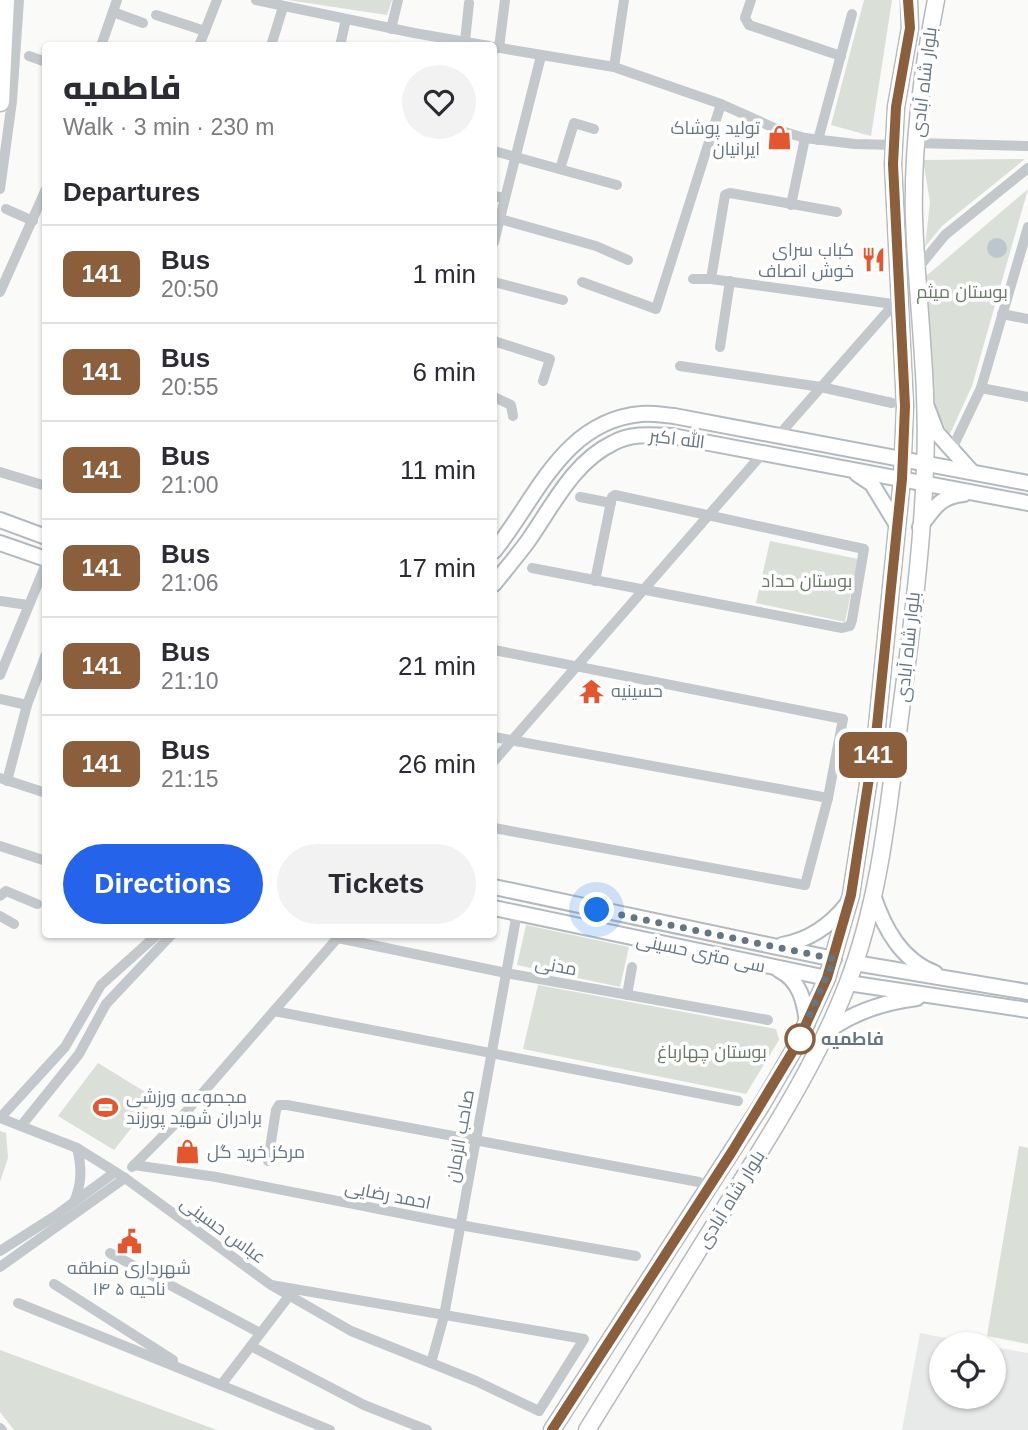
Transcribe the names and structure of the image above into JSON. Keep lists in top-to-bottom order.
{
  "streets": {
    "main road": ["بلوار شاه آبادی", "الله اکبر", "سی متری حسینی"],
    "street": [
      "مدنی",
      "صاحب الزمان",
      "احمد رضایی",
      "عباس حسینی"
    ]
  },
  "crossings": [
    ["بلوار شاه آبادی", "الله اکبر"],
    ["بلوار شاه آبادی", "سی متری حسینی"],
    ["سی متری حسینی", "صاحب الزمان"],
    ["مدنی", "صاحب الزمان"],
    ["صاحب الزمان", "احمد رضایی"],
    ["صاحب الزمان", "عباس حسینی"]
  ],
  "parks": ["بوستان میثم", "بوستان حداد", "بوستان چهارباغ"],
  "places": {
    "shop": ["تولید پوشاک ایرانیان", "مرکز خرید گل"],
    "restaurant": ["کباب سرای خوش انصاف"],
    "temple": ["حسینیه"],
    "other": ["فاطمیه"],
    "sports": ["مجموعه ورزشی برادران شهید پورزند"],
    "public building": ["شهرداری منطقه ۱۴ ناحیه ۵"]
  },
  "lines": ["bus line 141"],
  "page": {
    "on_map": "141",
    "heading": [
      ["فاطمیه", "Walk · 3 min · 230 m"],
      "Departures"
    ],
    "list": [
      {
        "mark": "141",
        "name": "Bus",
        "note": "20:50",
        "value": "1 min"
      },
      {
        "mark": "141",
        "name": "Bus",
        "note": "20:55",
        "value": "6 min"
      },
      {
        "mark": "141",
        "name": "Bus",
        "note": "21:00",
        "value": "11 min"
      },
      {
        "mark": "141",
        "name": "Bus",
        "note": "21:06",
        "value": "17 min"
      },
      {
        "mark": "141",
        "name": "Bus",
        "note": "21:10",
        "value": "21 min"
      },
      {
        "mark": "141",
        "name": "Bus",
        "note": "21:15",
        "value": "26 min"
      }
    ],
    "buttons": ["Directions", "Tickets"]
  }
}
